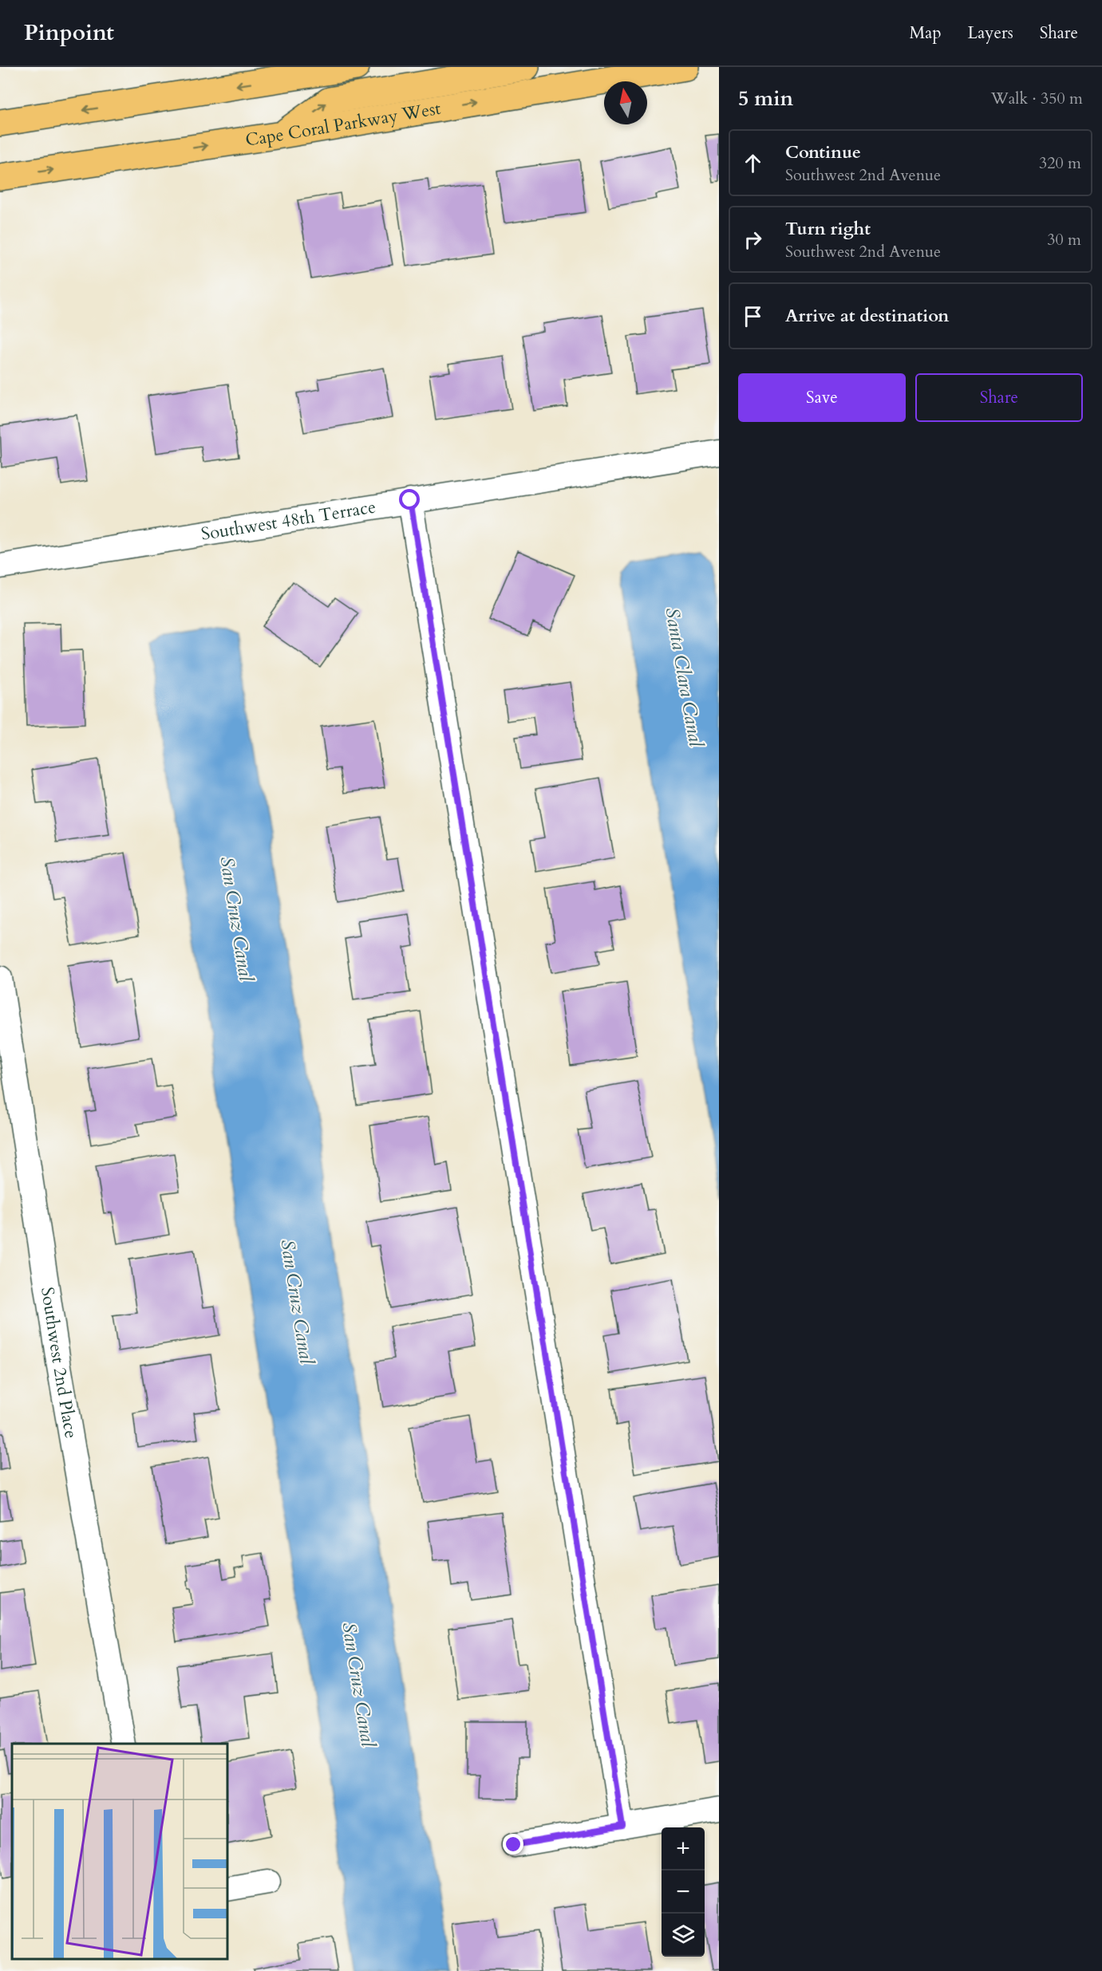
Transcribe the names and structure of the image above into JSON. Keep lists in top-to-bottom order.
{
  "streets": {
    "main road": ["Cape Coral Parkway West"],
    "street": ["Southwest 48th Terrace", "Southwest 2nd Place"]
  },
  "water": ["Santa Clara Canal", "San Cruz Canal"],
  "north": "top",
  "page": {
    "header": "Pinpoint",
    "nav": ["Map", "Layers", "Share"],
    "heading": ["5 min", "Walk · 350 m"],
    "list": [
      ["Continue", "Southwest 2nd Avenue", "320 m"],
      ["Turn right", "Southwest 2nd Avenue", "30 m"],
      "Arrive at destination"
    ],
    "buttons": ["Save", "Share"],
    "map_buttons": ["+", "−"]
  }
}
